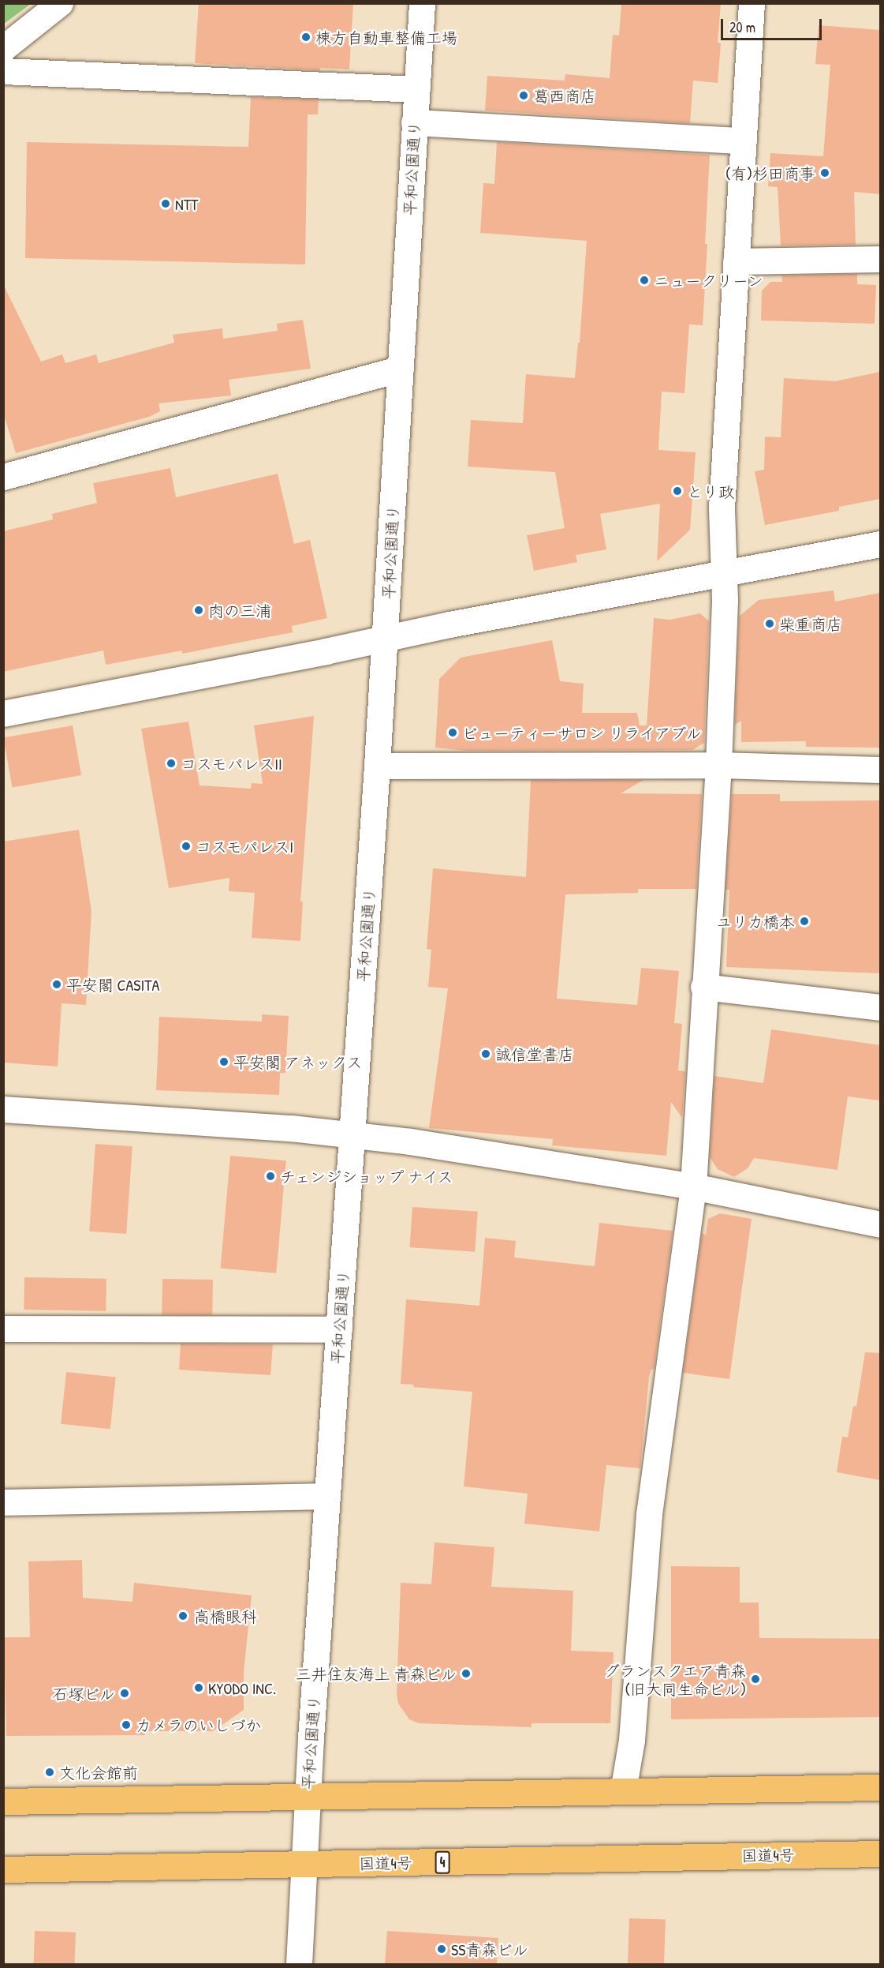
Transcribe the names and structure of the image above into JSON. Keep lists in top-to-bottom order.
{
  "streets": {
    "highway": ["国道4号", "4"],
    "street": ["平和公園通り"]
  },
  "crossings": [
    ["平和公園通り", "国道4号"]
  ],
  "places": [
    "棟方自動車整備工場",
    "葛西商店",
    "(有)杉田商事",
    "NTT",
    "ニュークリーン",
    "とり政",
    "肉の三浦",
    "柴重商店",
    "ビューティーサロン リライアブル",
    "コスモパレスII",
    "コスモパレスI",
    "ユリカ橋本",
    "平安閣 CASITA",
    "誠信堂書店",
    "平安閣 アネックス",
    "チェンジショップ ナイス",
    "高橋眼科",
    "三井住友海上 青森ビル",
    "グランスクエア青森 (旧大同生命ビル)",
    "KYODO INC.",
    "石塚ビル",
    "カメラのいしづか",
    "文化会館前",
    "SS青森ビル"
  ],
  "scale_bar": "20 m"
}
